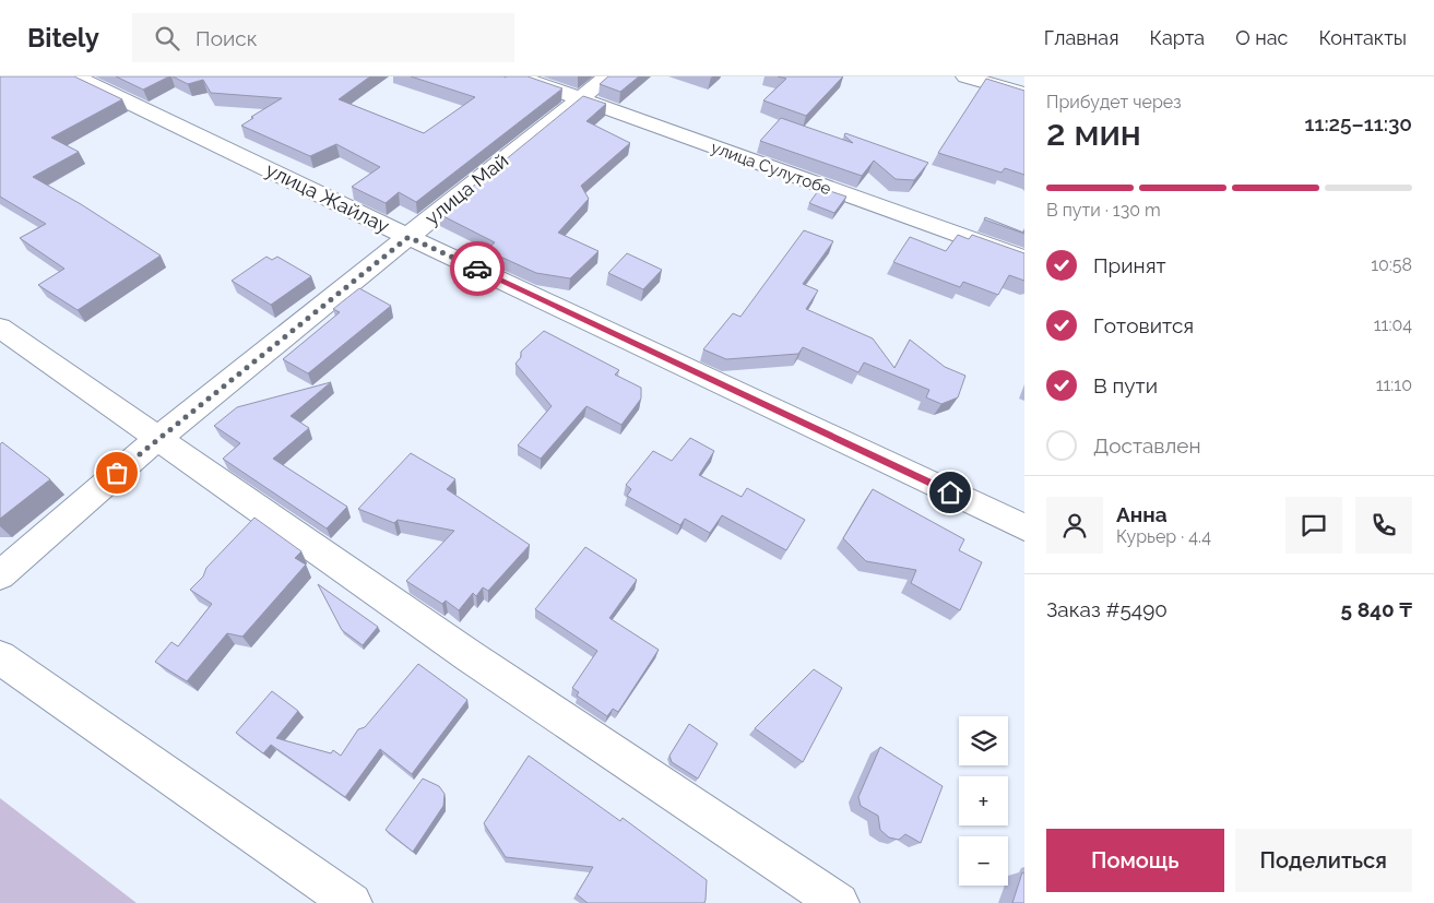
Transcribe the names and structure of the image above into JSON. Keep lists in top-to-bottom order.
{
  "streets": {
    "street": ["улица Сулутобе", "улица Май", "улица Жайлау"]
  },
  "crossings": [
    ["улица Сулутобе", "улица Май"],
    ["улица Май", "улица Жайлау"]
  ],
  "page": {
    "header": "Bitely",
    "search": "Поиск",
    "nav": [
      "Главная",
      "Карта",
      "О нас",
      "Контакты"
    ],
    "heading": ["2 мин", "Прибудет через", "11:25–11:30"],
    "panel": [
      "Анна",
      "Курьер · 4.4",
      "Заказ #5490",
      "5 840 ₸"
    ],
    "bar": "В пути · 130 m",
    "list": [
      ["Принят", "10:58"],
      ["Готовится", "11:04"],
      ["В пути", "11:10"],
      "Доставлен"
    ],
    "map_buttons": ["+", "−"],
    "buttons": ["Помощь", "Поделиться"]
  }
}
